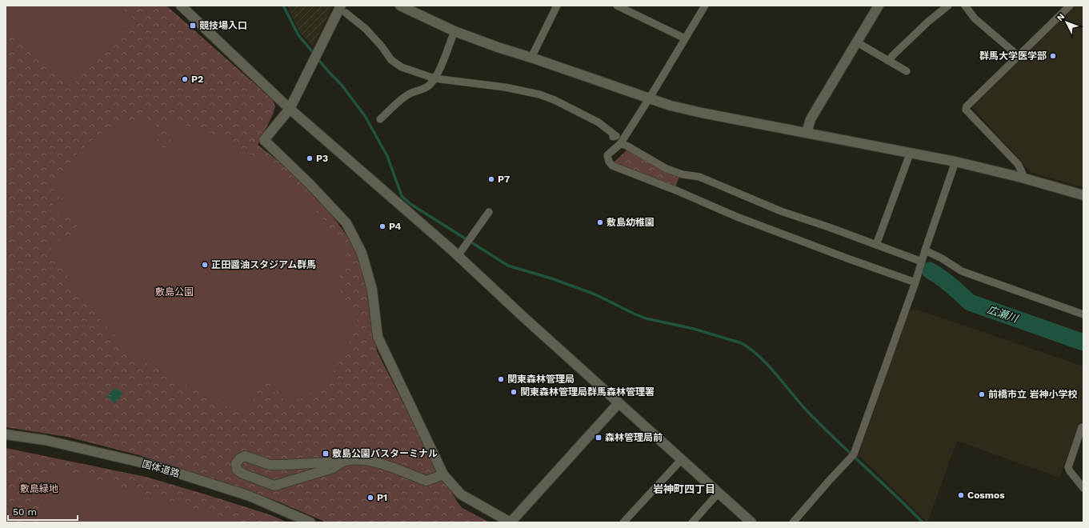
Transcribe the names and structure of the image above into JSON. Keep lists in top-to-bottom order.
{
  "streets": {
    "street": ["国体道路"]
  },
  "districts": ["岩神町四丁目"],
  "water": ["広瀬川"],
  "parks": ["敷島公園", "敷島緑地"],
  "places": {
    "transit": ["競技場入口", "森林管理局前", "敷島公園バスターミナル"],
    "other": [
      "群馬大学医学部",
      "P2",
      "P3",
      "P7",
      "敷島幼稚園",
      "P4",
      "正田醤油スタジアム群馬",
      "関東森林管理局",
      "関東森林管理局群馬森林管理署",
      "前橋市立 岩神小学校",
      "Cosmos",
      "P1"
    ]
  },
  "scale_bar": "50 m",
  "north": "top left"
}
